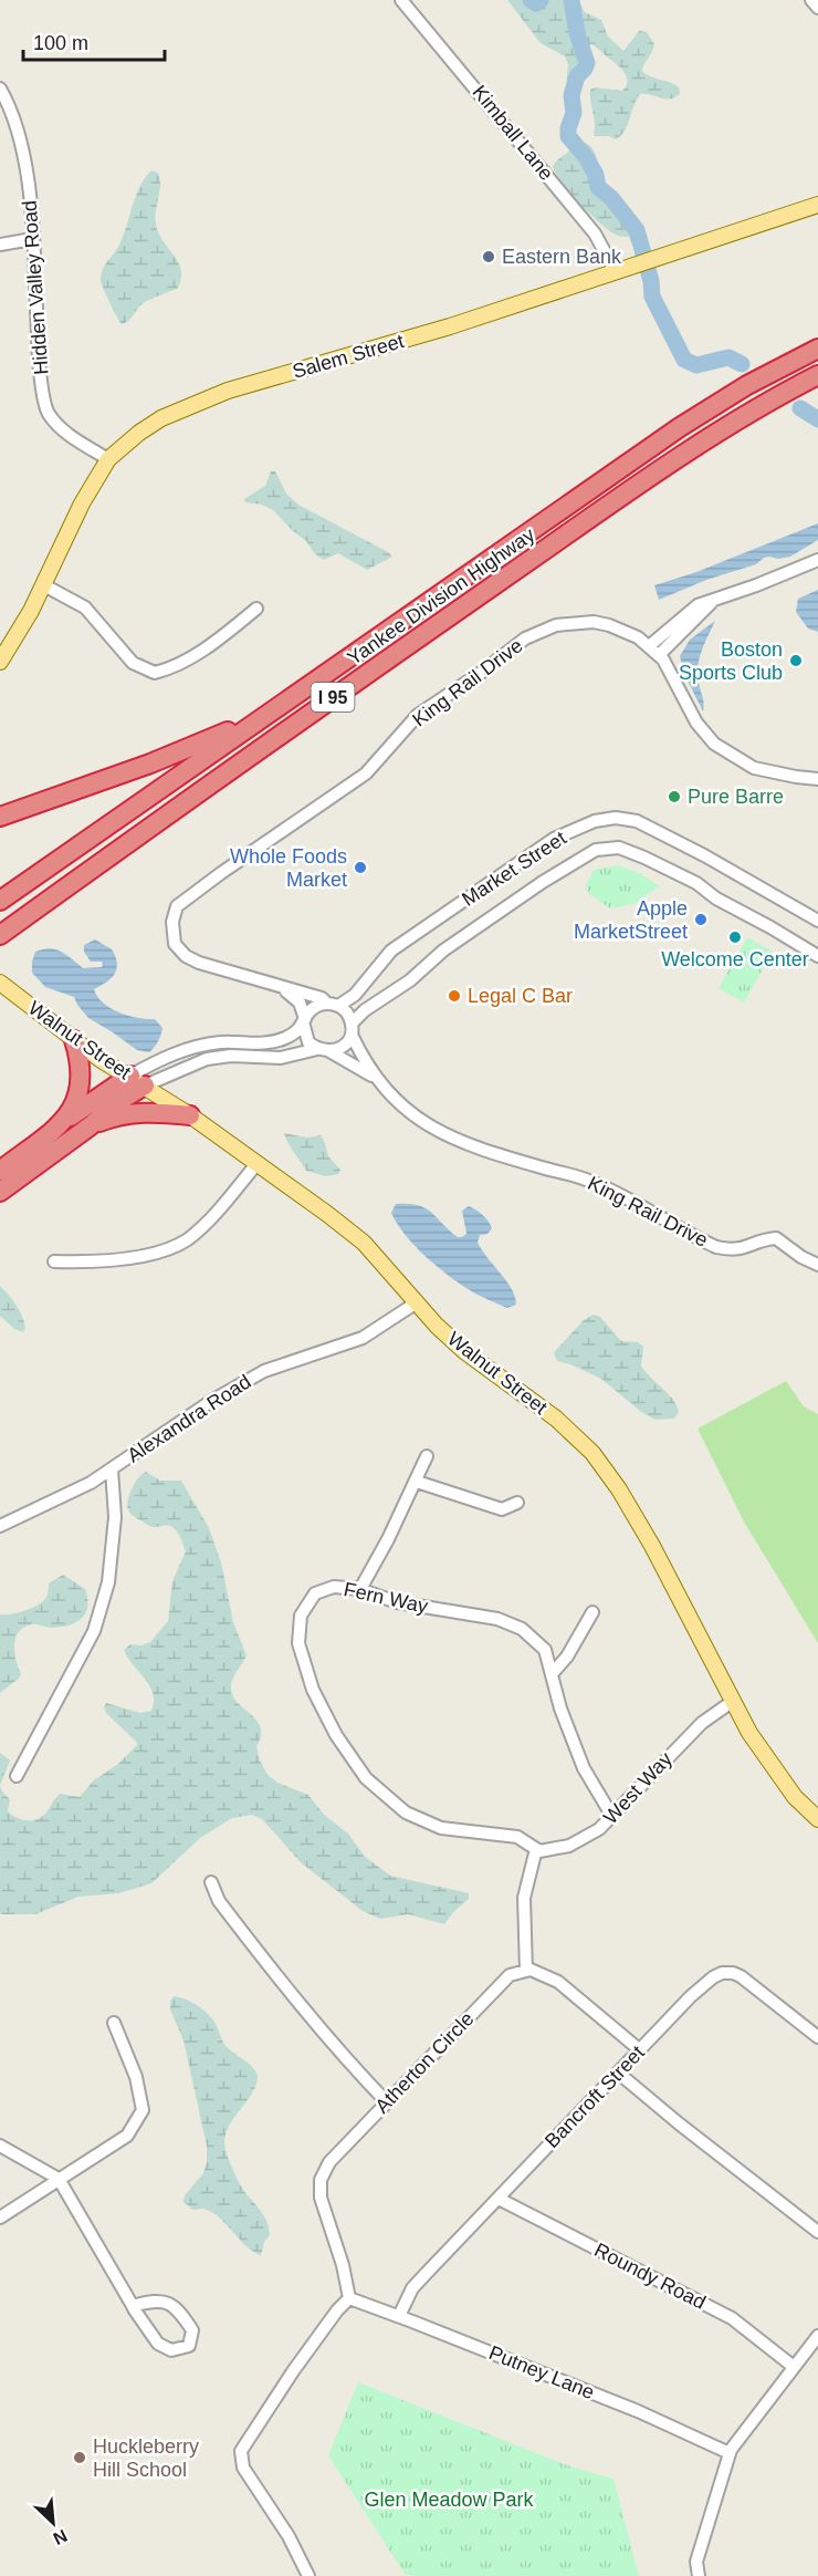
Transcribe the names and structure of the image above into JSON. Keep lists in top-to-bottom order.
{
  "streets": {
    "highway": ["Yankee Division Highway", "I 95"],
    "main road": ["Salem Street", "Walnut Street"],
    "street": [
      "Kimball Lane",
      "Hidden Valley Road",
      "King Rail Drive",
      "Market Street",
      "Alexandra Road",
      "Fern Way",
      "West Way",
      "Atherton Circle",
      "Bancroft Street",
      "Roundy Road",
      "Putney Lane"
    ]
  },
  "crossings": [
    ["Kimball Lane", "Salem Street"],
    ["Hidden Valley Road", "Salem Street"],
    ["King Rail Drive", "Market Street"],
    ["Market Street", "Walnut Street"],
    ["Walnut Street", "Alexandra Road"],
    ["Walnut Street", "West Way"],
    ["Fern Way", "West Way"],
    ["Atherton Circle", "Putney Lane"],
    ["Bancroft Street", "Roundy Road"],
    ["Bancroft Street", "Putney Lane"]
  ],
  "parks": ["Glen Meadow Park"],
  "places": [
    "Eastern Bank",
    "Boston Sports Club",
    "Pure Barre",
    "Whole Foods Market",
    "Apple MarketStreet",
    "Welcome Center",
    "Legal C Bar",
    "Huckleberry Hill School"
  ],
  "scale_bar": "100 m",
  "north": "bottom right"
}
